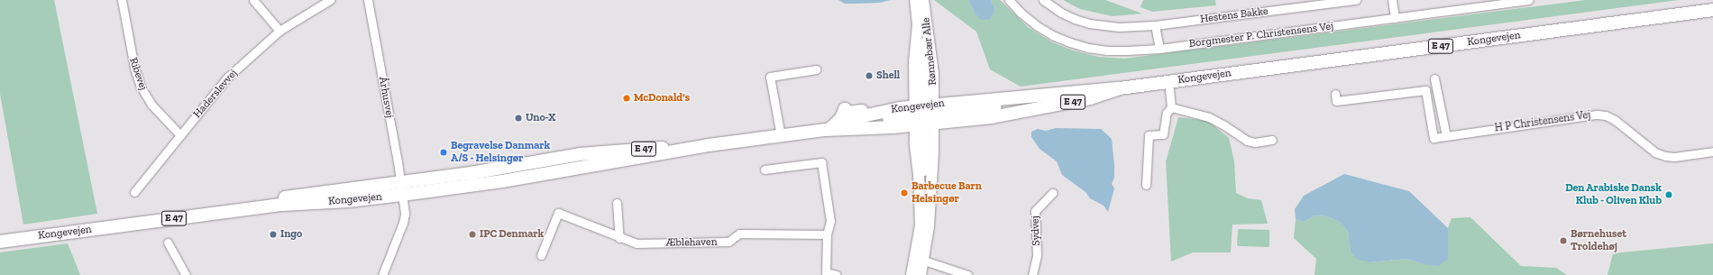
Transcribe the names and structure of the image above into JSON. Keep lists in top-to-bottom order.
{
  "streets": {
    "main road": ["Kongevejen", "E 47", "Rønnebær Alle"],
    "street": [
      "Hestens Bakke",
      "Borgmester P. Christensens Vej",
      "Ribevej",
      "Haderslevvej",
      "Århusvej",
      "H P Christensens Vej",
      "Sydvej",
      "Æblehaven"
    ]
  },
  "crossings": [
    ["Kongevejen", "Rønnebær Alle"],
    ["Kongevejen", "Århusvej"],
    ["Ribevej", "Haderslevvej"]
  ],
  "places": [
    "Shell",
    "McDonald's",
    "Uno-X",
    "Begravelse Danmark A/S - Helsingør",
    "Barbecue Barn Helsingør",
    "Den Arabiske Dansk Klub - Oliven Klub",
    "Ingo",
    "IPC Denmark",
    "Børnehuset Troldehøj"
  ]
}
